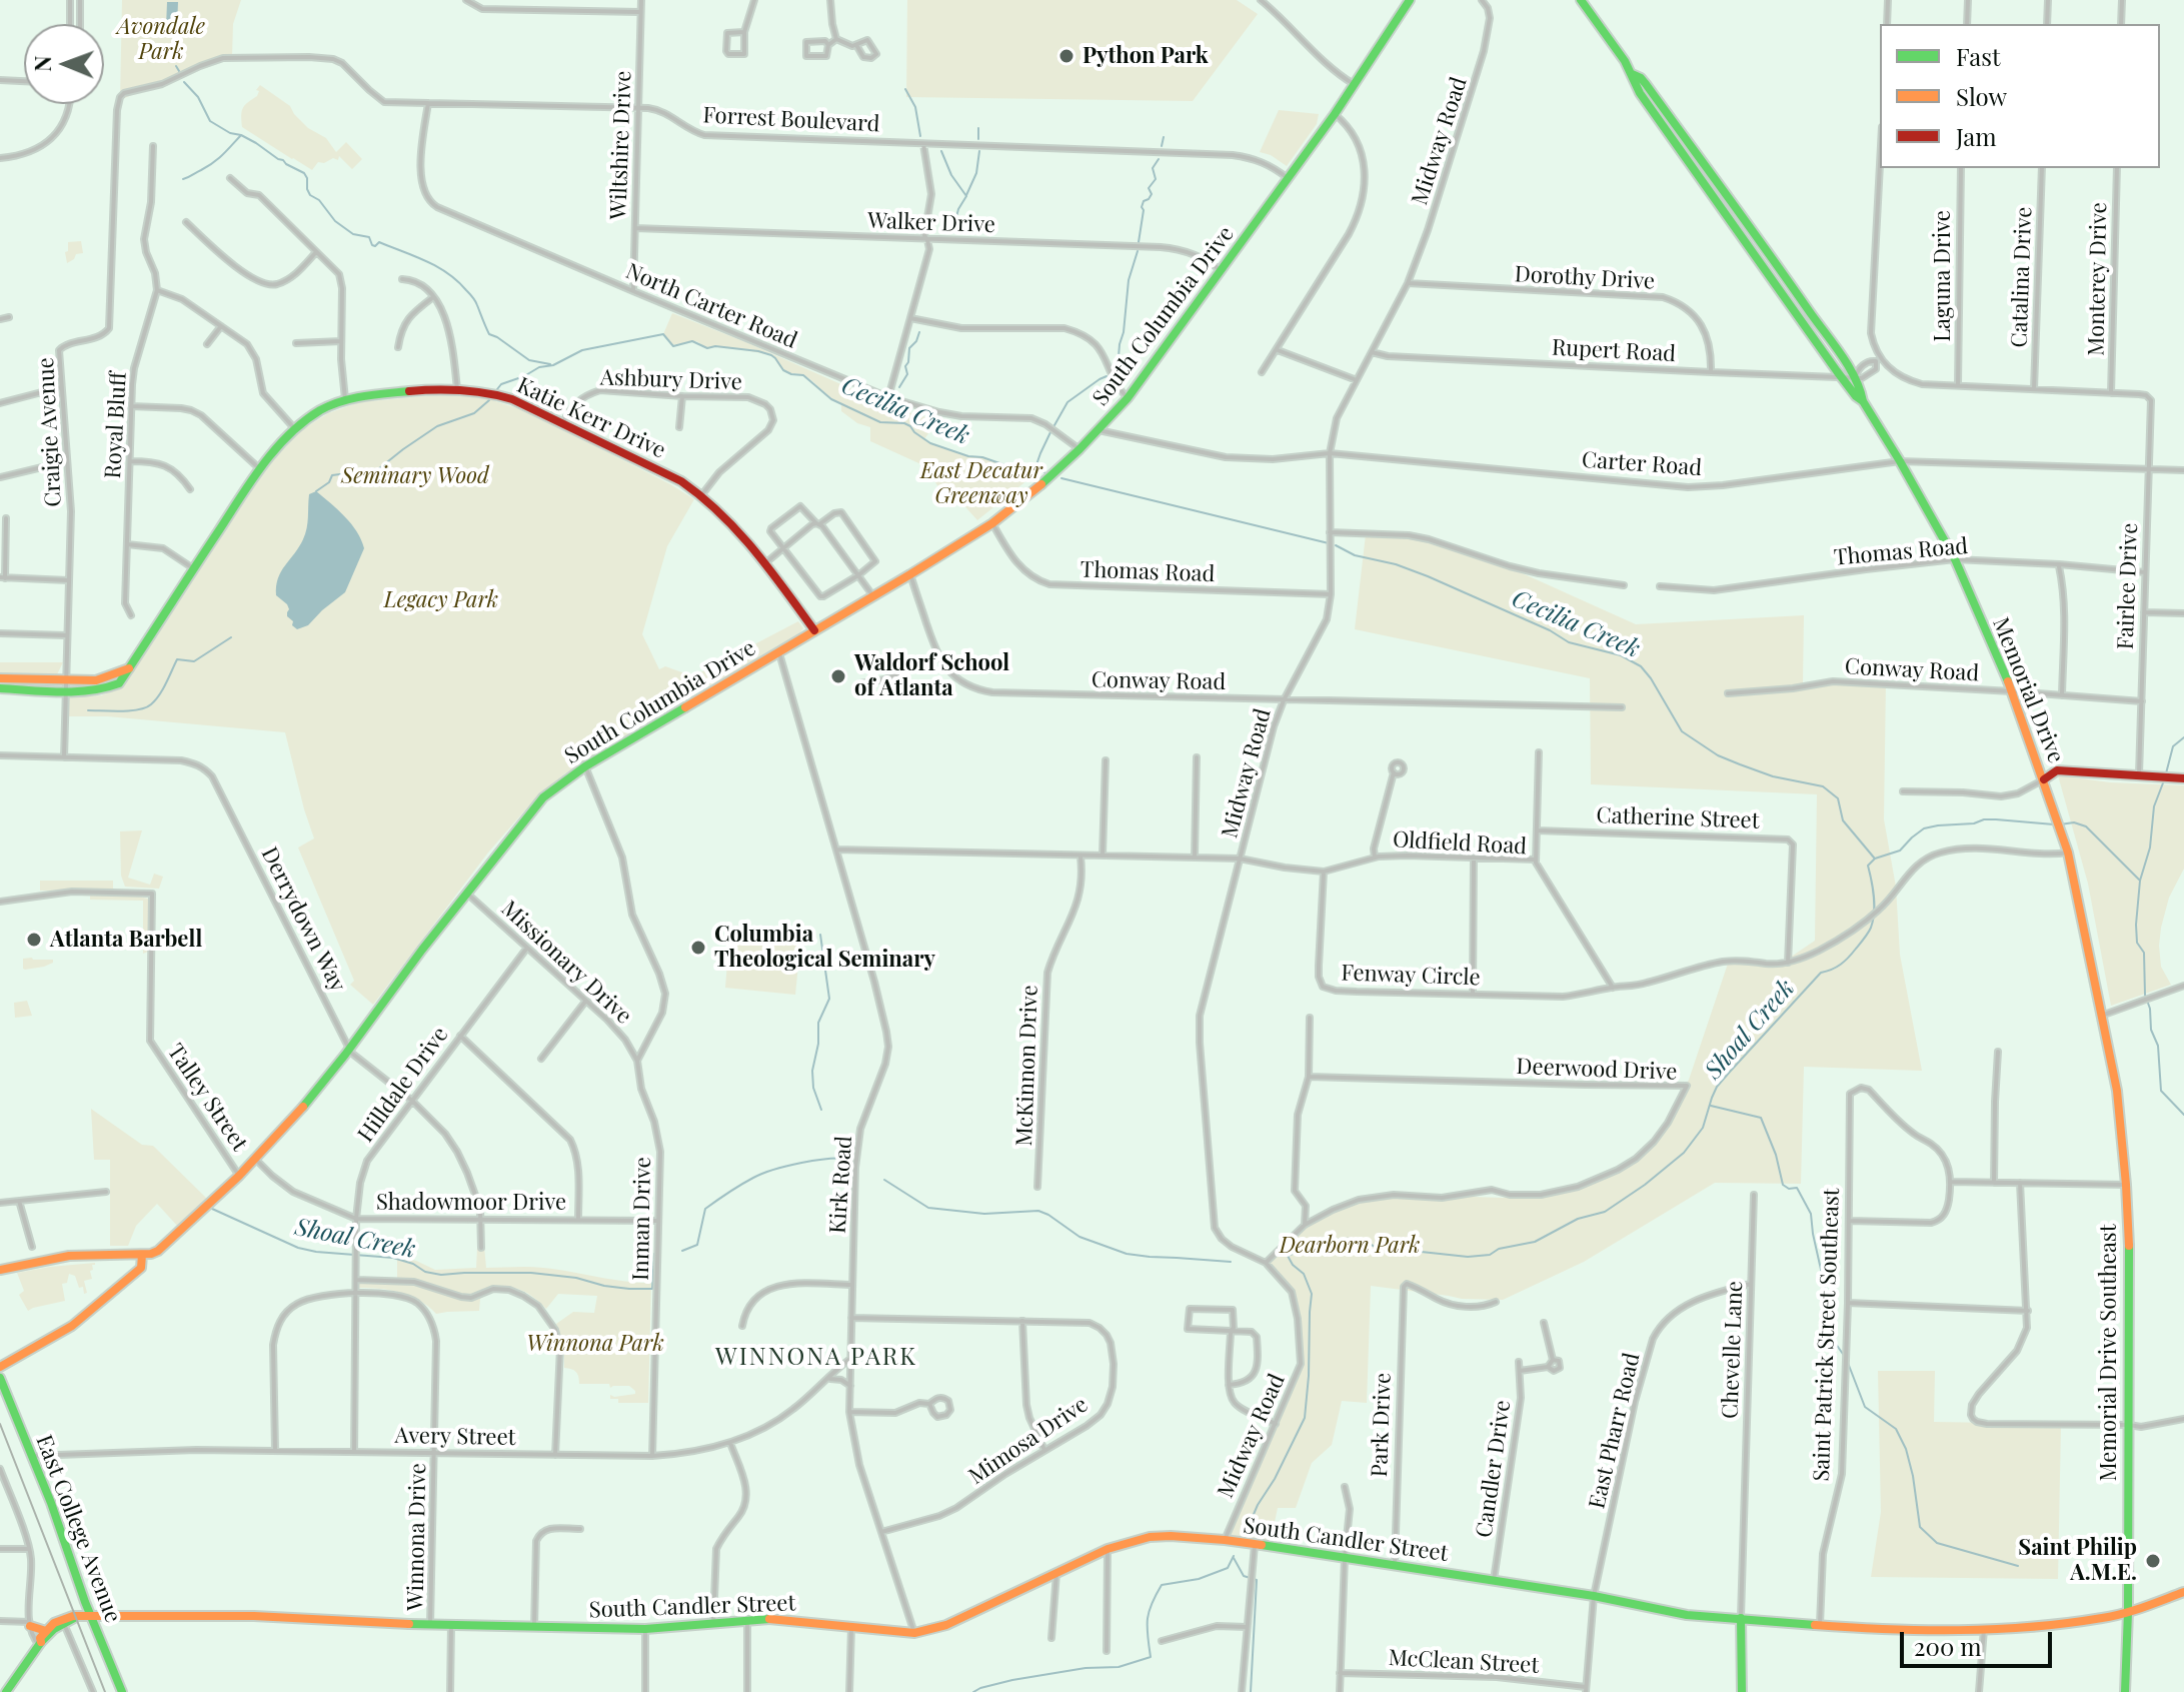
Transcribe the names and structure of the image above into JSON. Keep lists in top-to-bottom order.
{
  "streets": {
    "main road": [
      "South Columbia Drive",
      "Katie Kerr Drive",
      "Memorial Drive",
      "Memorial Drive Southeast",
      "East College Avenue",
      "South Candler Street"
    ],
    "street": [
      "Forrest Boulevard",
      "Midway Road",
      "Wiltshire Drive",
      "Walker Drive",
      "Laguna Drive",
      "Catalina Drive",
      "Dorothy Drive",
      "Monterey Drive",
      "North Carter Road",
      "Rupert Road",
      "Ashbury Drive",
      "Royal Bluff",
      "Craigie Avenue",
      "Carter Road",
      "Thomas Road",
      "Fairlee Drive",
      "Conway Road",
      "Catherine Street",
      "Oldfield Road",
      "Derrydown Way",
      "Missionary Drive",
      "Fenway Circle",
      "McKinnon Drive",
      "Deerwood Drive",
      "Hilldale Drive",
      "Talley Street",
      "Kirk Road",
      "Shadowmoor Drive",
      "Inman Drive",
      "Saint Patrick Street Southeast",
      "Chevelle Lane",
      "Park Drive",
      "East Pharr Road",
      "Avery Street",
      "Mimosa Drive",
      "Candler Drive",
      "Winnona Drive",
      "McClean Street"
    ]
  },
  "crossings": [
    ["Forrest Boulevard", "Wiltshire Drive"],
    ["Forrest Boulevard", "North Carter Road"],
    ["Forrest Boulevard", "South Columbia Drive"],
    ["Forrest Boulevard", "Craigie Avenue"],
    ["Midway Road", "Dorothy Drive"],
    ["Midway Road", "Rupert Road"],
    ["Midway Road", "Carter Road"],
    ["Midway Road", "Thomas Road"],
    ["Midway Road", "Conway Road"],
    ["Midway Road", "Oldfield Road"],
    ["Midway Road", "Deerwood Drive"],
    ["Midway Road", "South Candler Street"],
    ["Wiltshire Drive", "Walker Drive"],
    ["Wiltshire Drive", "North Carter Road"],
    ["Walker Drive", "South Columbia Drive"],
    ["Dorothy Drive", "Rupert Road"],
    ["Monterey Drive", "Fairlee Drive"],
    ["North Carter Road", "South Columbia Drive"],
    ["South Columbia Drive", "Katie Kerr Drive"],
    ["South Columbia Drive", "Carter Road"],
    ["South Columbia Drive", "Thomas Road"],
    ["South Columbia Drive", "Conway Road"],
    ["South Columbia Drive", "Derrydown Way"],
    ["South Columbia Drive", "Missionary Drive"],
    ["South Columbia Drive", "Talley Street"],
    ["South Columbia Drive", "Kirk Road"],
    ["South Columbia Drive", "Shadowmoor Drive"],
    ["Rupert Road", "Memorial Drive"],
    ["Ashbury Drive", "Katie Kerr Drive"],
    ["Katie Kerr Drive", "Craigie Avenue"],
    ["Craigie Avenue", "Derrydown Way"],
    ["Carter Road", "Fairlee Drive"],
    ["Carter Road", "Memorial Drive"],
    ["Thomas Road", "Fairlee Drive"],
    ["Thomas Road", "Memorial Drive"],
    ["Fairlee Drive", "Conway Road"],
    ["Conway Road", "Memorial Drive"],
    ["Memorial Drive", "Memorial Drive Southeast"],
    ["Oldfield Road", "Fenway Circle"],
    ["Oldfield Road", "McKinnon Drive"],
    ["Oldfield Road", "Kirk Road"],
    ["Derrydown Way", "Hilldale Drive"],
    ["Derrydown Way", "Shadowmoor Drive"],
    ["Missionary Drive", "Hilldale Drive"],
    ["Missionary Drive", "Inman Drive"],
    ["Hilldale Drive", "Shadowmoor Drive"],
    ["Hilldale Drive", "Avery Street"],
    ["Hilldale Drive", "Winnona Drive"],
    ["Kirk Road", "Avery Street"],
    ["Kirk Road", "Mimosa Drive"],
    ["Kirk Road", "South Candler Street"],
    ["Shadowmoor Drive", "Inman Drive"],
    ["Inman Drive", "Avery Street"],
    ["Saint Patrick Street Southeast", "South Candler Street"],
    ["Chevelle Lane", "East Pharr Road"],
    ["Chevelle Lane", "South Candler Street"],
    ["Memorial Drive Southeast", "South Candler Street"],
    ["Park Drive", "South Candler Street"],
    ["East Pharr Road", "South Candler Street"],
    ["East Pharr Road", "McClean Street"],
    ["Avery Street", "East College Avenue"],
    ["Avery Street", "Winnona Drive"],
    ["Candler Drive", "South Candler Street"],
    ["East College Avenue", "South Candler Street"],
    ["Winnona Drive", "South Candler Street"]
  ],
  "districts": ["WINNONA PARK"],
  "water": ["Cecilia Creek", "Shoal Creek"],
  "parks": [
    "Avondale Park",
    "East Decatur Greenway",
    "Seminary Wood",
    "Legacy Park",
    "Dearborn Park",
    "Winnona Park"
  ],
  "places": [
    "Python Park",
    "Waldorf School of Atlanta",
    "Atlanta Barbell",
    "Columbia Theological Seminary",
    "Saint Philip A.M.E."
  ],
  "legend": ["Fast", "Slow", "Jam"],
  "scale_bar": "200 m",
  "north": "left"
}
